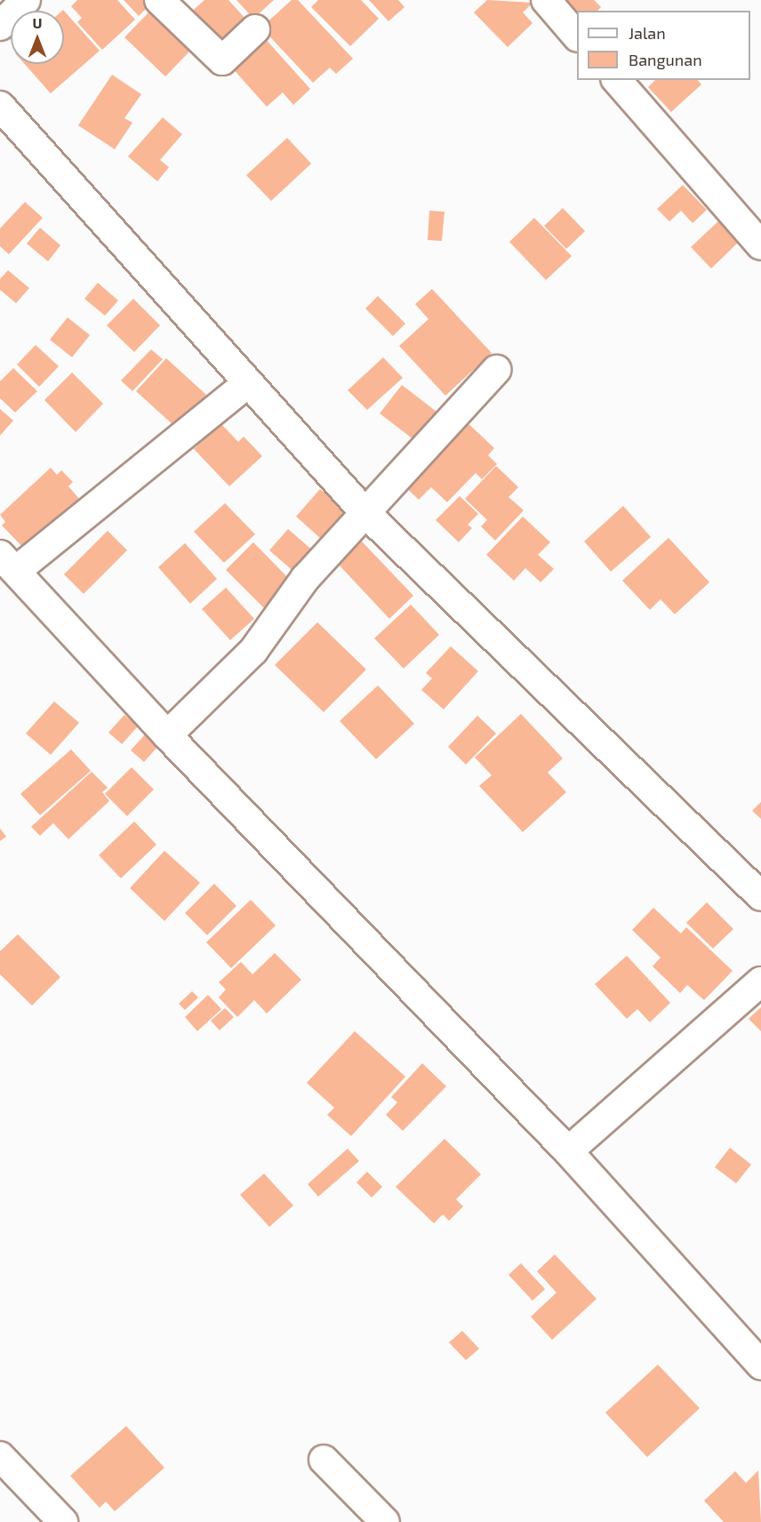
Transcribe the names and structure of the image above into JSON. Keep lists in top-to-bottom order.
{
  "legend": ["Jalan", "Bangunan"],
  "north": "top"
}
